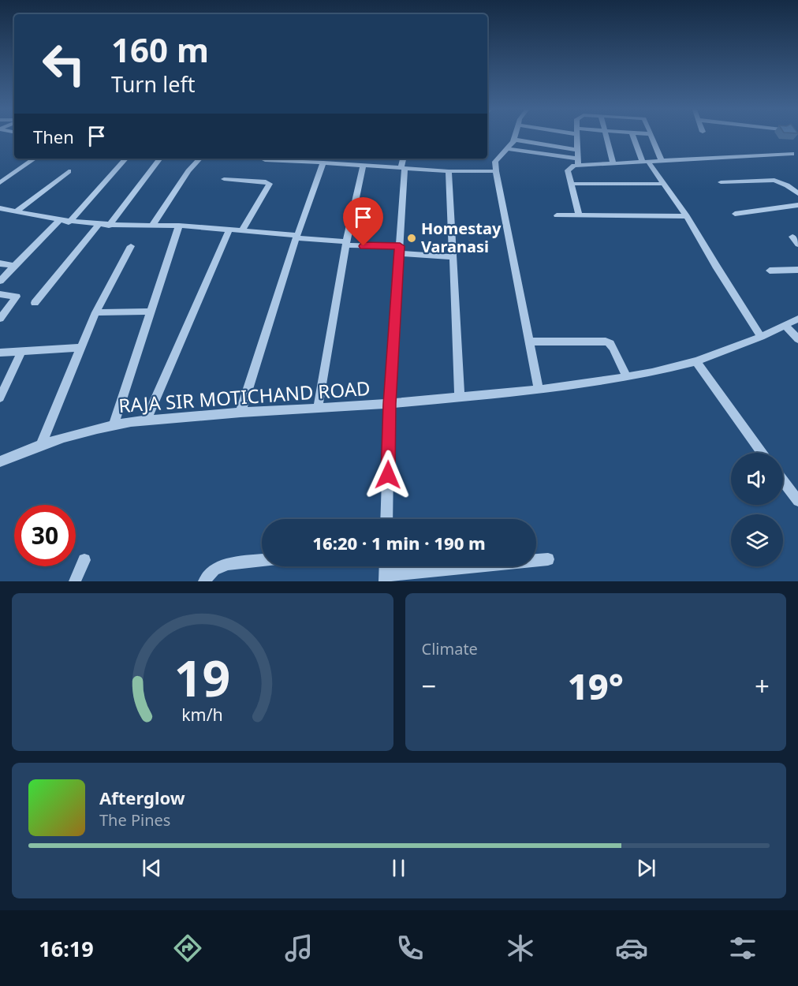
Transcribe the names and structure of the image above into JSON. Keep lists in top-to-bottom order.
{
  "streets": {
    "street": ["RAJA SIR MOTICHAND ROAD"]
  },
  "places": ["Homestay Varanasi"],
  "page": {
    "turn": ["160 m", "Turn left"],
    "then": "Then",
    "limit": "30",
    "trip": "16:20 · 1 min · 190 m",
    "tile": "Climate",
    "heat": ["−", "19°", "+"],
    "song": ["Afterglow", "The Pines"],
    "tabs": "16:19",
    "gauge": ["19", "km/h"]
  }
}
